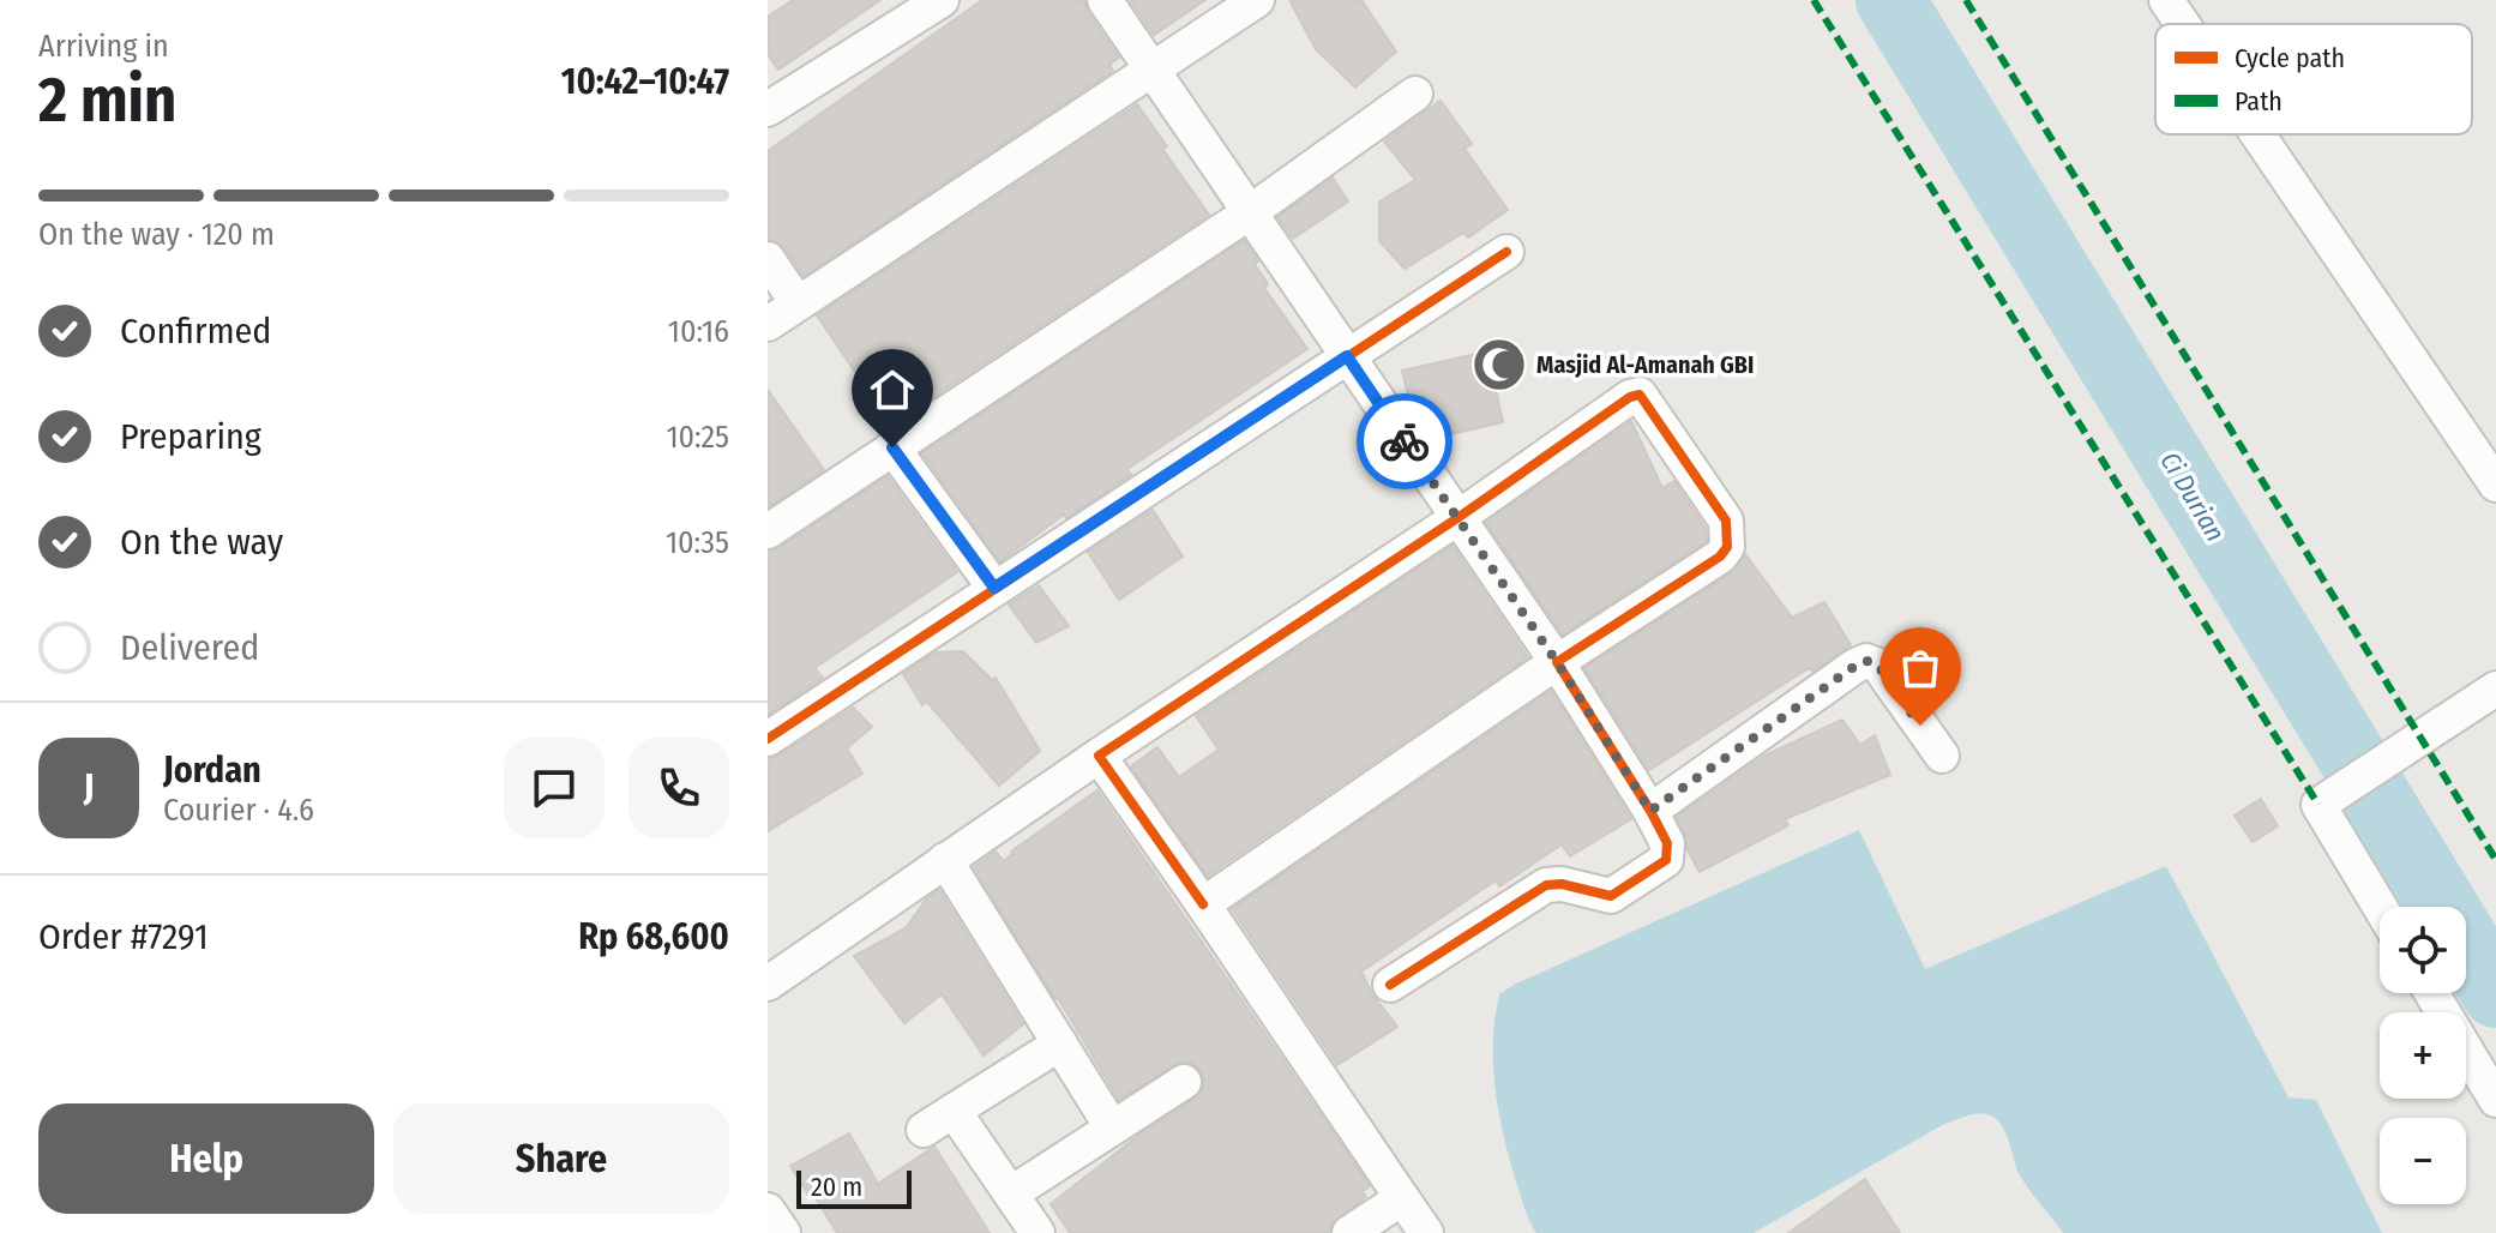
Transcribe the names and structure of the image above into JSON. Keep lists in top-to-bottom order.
{
  "water": ["Ci Durian"],
  "places": {
    "mosque": ["Masjid Al-Amanah GBI"]
  },
  "legend": ["Cycle path", "Path"],
  "scale_bar": "20 m",
  "page": {
    "heading": ["2 min", "Arriving in", "10:42–10:47"],
    "panel": [
      "Jordan",
      "Courier · 4.6",
      "Order #7291",
      "Rp 68,600"
    ],
    "bar": "On the way · 120 m",
    "list": [
      ["Confirmed", "10:16"],
      ["Preparing", "10:25"],
      ["On the way", "10:35"],
      "Delivered"
    ],
    "round": "J",
    "map_buttons": ["+", "−"],
    "buttons": ["Help", "Share"],
    "scale": "20 m"
  }
}
